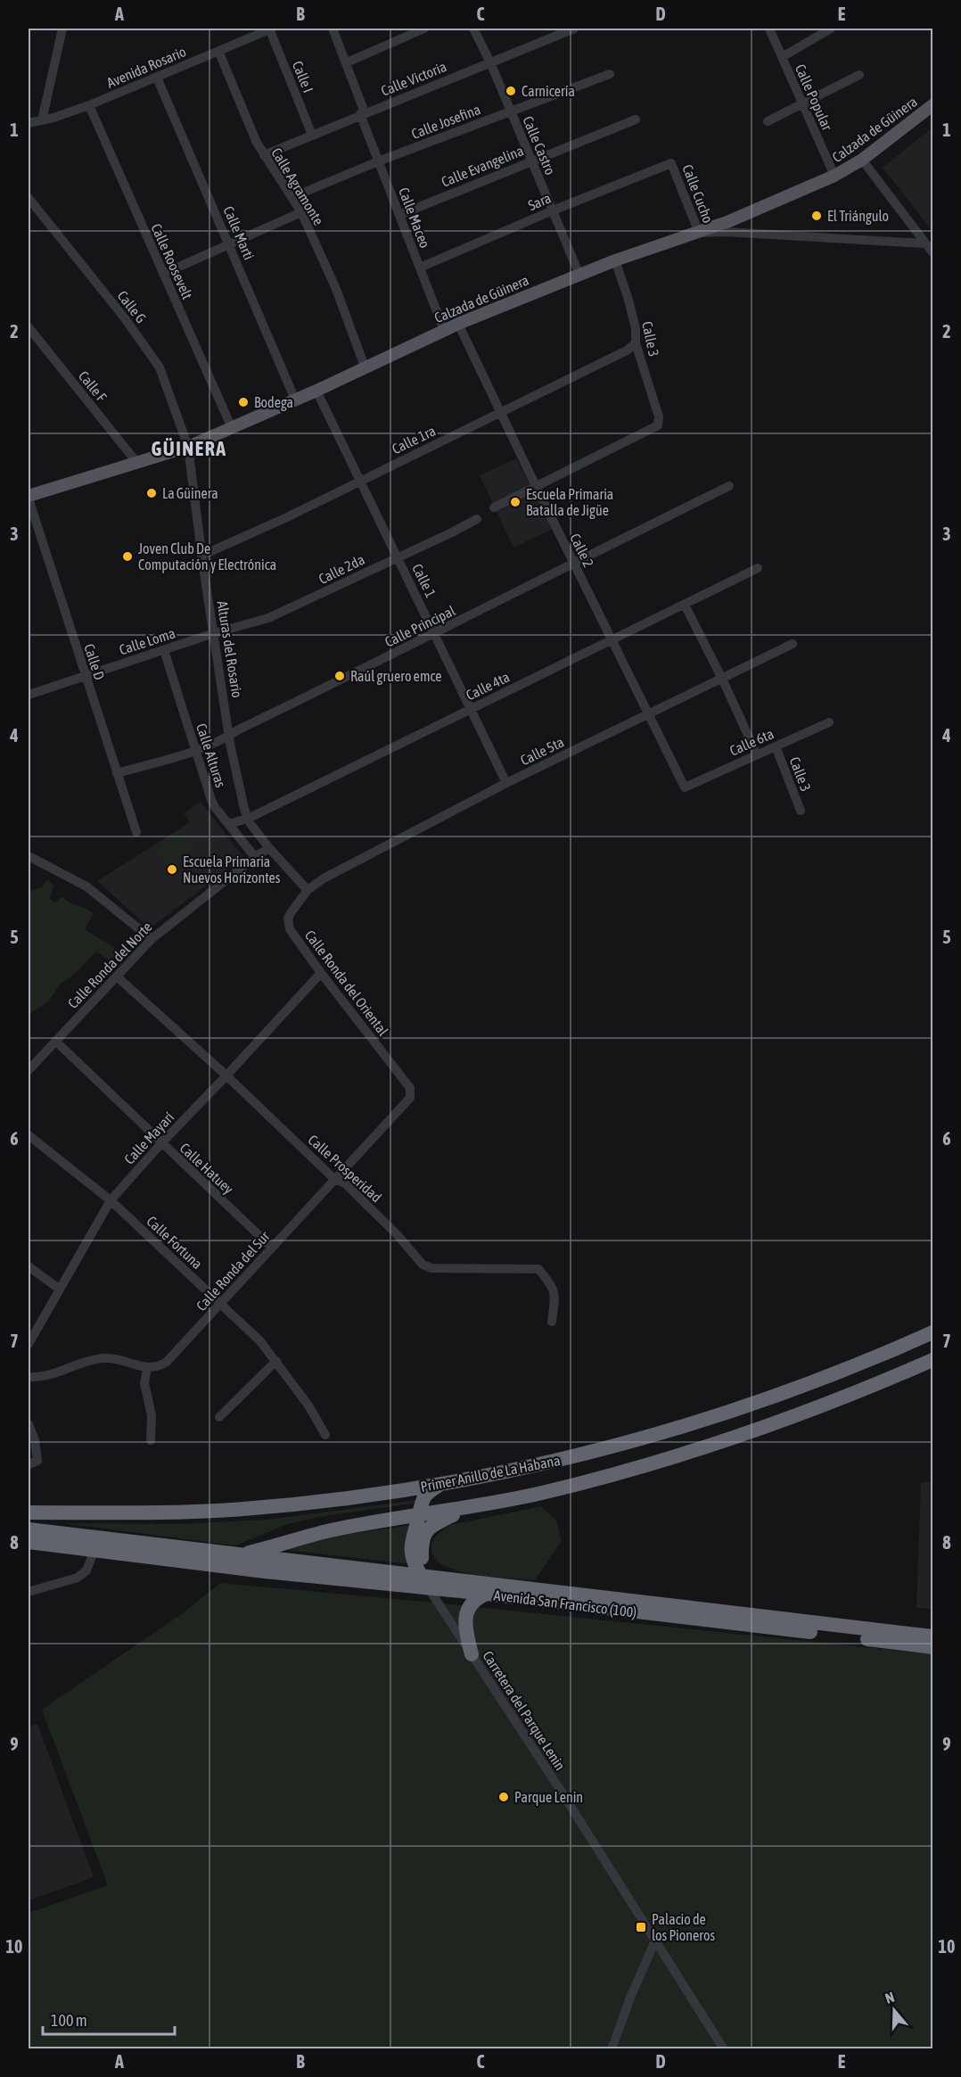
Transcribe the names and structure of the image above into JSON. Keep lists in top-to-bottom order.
{
  "streets": {
    "highway": ["Primer Anillo de La Habana", "Avenida San Francisco (100)"],
    "main road": ["Calzada de Güinera"],
    "street": [
      "Avenida Rosario",
      "Calle I",
      "Calle Victoria",
      "Calle Popular",
      "Calle Josefina",
      "Calle Castro",
      "Calle Evangelina",
      "Calle Agramonte",
      "Calle Cucho",
      "Sara",
      "Calle Maceo",
      "Calle Marti",
      "Calle Roosevelt",
      "Calle G",
      "Calle 3",
      "Calle F",
      "Calle 1ra",
      "Calle 2",
      "Calle 2da",
      "Calle 1",
      "Calle Principal",
      "Calle Loma",
      "Alturas del Rosario",
      "Calle D",
      "Calle 4ta",
      "Calle 6ta",
      "Calle 5ta",
      "Calle Alturas",
      "Calle Ronda del Norte",
      "Calle Ronda del Oriental",
      "Calle Mayarí",
      "Calle Hatuey",
      "Calle Prosperidad",
      "Calle Fortuna",
      "Calle Ronda del Sur",
      "Carretera del Parque Lenin"
    ]
  },
  "crossings": [
    ["Avenida Rosario", "Calle I"],
    ["Avenida Rosario", "Calle Agramonte"],
    ["Avenida Rosario", "Calle Marti"],
    ["Avenida Rosario", "Calle Roosevelt"],
    ["Calle I", "Calle Victoria"],
    ["Calle Victoria", "Calle Castro"],
    ["Calle Victoria", "Calle Agramonte"],
    ["Calle Victoria", "Calle Maceo"],
    ["Calle Popular", "Calzada de Güinera"],
    ["Calle Josefina", "Calle Castro"],
    ["Calle Josefina", "Calle Agramonte"],
    ["Calle Josefina", "Calle Maceo"],
    ["Calzada de Güinera", "Calle Castro"],
    ["Calzada de Güinera", "Calle Agramonte"],
    ["Calzada de Güinera", "Calle Cucho"],
    ["Calzada de Güinera", "Calle Maceo"],
    ["Calzada de Güinera", "Calle Marti"],
    ["Calzada de Güinera", "Calle Roosevelt"],
    ["Calzada de Güinera", "Calle G"],
    ["Calzada de Güinera", "Calle 3"],
    ["Calzada de Güinera", "Calle F"],
    ["Calzada de Güinera", "Calle 2"],
    ["Calzada de Güinera", "Calle 1"],
    ["Calzada de Güinera", "Alturas del Rosario"],
    ["Calzada de Güinera", "Calle D"],
    ["Calle Castro", "Calle Evangelina"],
    ["Calle Castro", "Sara"],
    ["Calle Evangelina", "Calle Maceo"],
    ["Calle Cucho", "Sara"],
    ["Sara", "Calle Maceo"],
    ["Calle G", "Alturas del Rosario"],
    ["Calle 3", "Calle 1ra"],
    ["Calle 3", "Calle 2"],
    ["Calle 3", "Calle 6ta"],
    ["Calle 1ra", "Calle 2"],
    ["Calle 1ra", "Calle 1"],
    ["Calle 1ra", "Alturas del Rosario"],
    ["Calle 2", "Calle Principal"],
    ["Calle 2", "Calle 4ta"],
    ["Calle 2", "Calle 6ta"],
    ["Calle 2", "Calle 5ta"],
    ["Calle 2da", "Calle 1"],
    ["Calle 2da", "Calle Loma"],
    ["Calle 2da", "Alturas del Rosario"],
    ["Calle 1", "Calle Principal"],
    ["Calle 1", "Calle 4ta"],
    ["Calle 1", "Calle 5ta"],
    ["Calle Principal", "Alturas del Rosario"],
    ["Calle Principal", "Calle D"],
    ["Calle Principal", "Calle Alturas"],
    ["Calle Loma", "Alturas del Rosario"],
    ["Calle Loma", "Calle D"],
    ["Calle Loma", "Calle Alturas"],
    ["Alturas del Rosario", "Calle 4ta"],
    ["Alturas del Rosario", "Calle 5ta"],
    ["Alturas del Rosario", "Calle Ronda del Norte"],
    ["Alturas del Rosario", "Calle Ronda del Oriental"],
    ["Calle 4ta", "Calle Alturas"],
    ["Calle 5ta", "Calle Ronda del Oriental"],
    ["Calle Alturas", "Calle Ronda del Norte"],
    ["Calle Ronda del Norte", "Calle Hatuey"],
    ["Calle Ronda del Norte", "Calle Prosperidad"],
    ["Calle Ronda del Oriental", "Calle Mayarí"],
    ["Calle Ronda del Oriental", "Calle Ronda del Sur"],
    ["Calle Mayarí", "Calle Hatuey"],
    ["Calle Mayarí", "Calle Prosperidad"],
    ["Calle Mayarí", "Calle Fortuna"],
    ["Calle Hatuey", "Calle Ronda del Sur"],
    ["Calle Prosperidad", "Calle Ronda del Sur"],
    ["Calle Fortuna", "Calle Ronda del Sur"],
    ["Avenida San Francisco (100)", "Carretera del Parque Lenin"]
  ],
  "districts": ["GÜINERA"],
  "places": {
    "other": [
      "Carnicería",
      "El Triángulo",
      "Bodega",
      "La Güinera",
      "Escuela Primaria Batalla de Jigüe",
      "Joven Club De Computación y Electrónica",
      "Raúl gruero emce",
      "Escuela Primaria Nuevos Horizontes",
      "Parque Lenin"
    ],
    "transit": ["Palacio de los Pioneros"]
  },
  "scale_bar": "100 m",
  "north": "top",
  "grid": {
    "columns": [
      "A",
      "B",
      "C",
      "D",
      "E"
    ],
    "rows": [
      "1",
      "2",
      "3",
      "4",
      "5",
      "6",
      "7",
      "8",
      "9",
      "10"
    ]
  }
}
